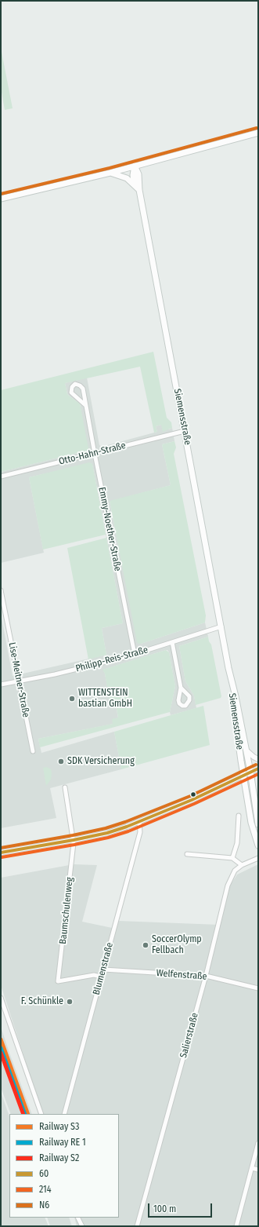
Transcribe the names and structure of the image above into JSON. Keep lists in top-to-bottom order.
{
  "streets": {
    "main road": ["Siemensstraße"],
    "street": [
      "Otto-Hahn-Straße",
      "Emmy-Noether-Straße",
      "Philipp-Reis-Straße",
      "Lise-Meitner-Straße",
      "Baumschulenweg",
      "Blumenstraße",
      "Welfenstraße",
      "Salierstraße"
    ]
  },
  "crossings": [
    ["Siemensstraße", "Otto-Hahn-Straße"],
    ["Siemensstraße", "Philipp-Reis-Straße"],
    ["Otto-Hahn-Straße", "Emmy-Noether-Straße"],
    ["Emmy-Noether-Straße", "Philipp-Reis-Straße"],
    ["Philipp-Reis-Straße", "Lise-Meitner-Straße"],
    ["Baumschulenweg", "Blumenstraße"],
    ["Blumenstraße", "Welfenstraße"],
    ["Welfenstraße", "Salierstraße"]
  ],
  "places": [
    "WITTENSTEIN bastian GmbH",
    "SDK Versicherung",
    "SoccerOlymp Fellbach",
    "F. Schünkle"
  ],
  "lines": [
    "transit line N6",
    "transit line 60",
    "transit line 214",
    "rail line S3",
    "rail line S2"
  ],
  "legend": [
    "Railway S3",
    "Railway RE 1",
    "Railway S2",
    "60",
    "214",
    "N6"
  ],
  "scale_bar": "100 m"
}
